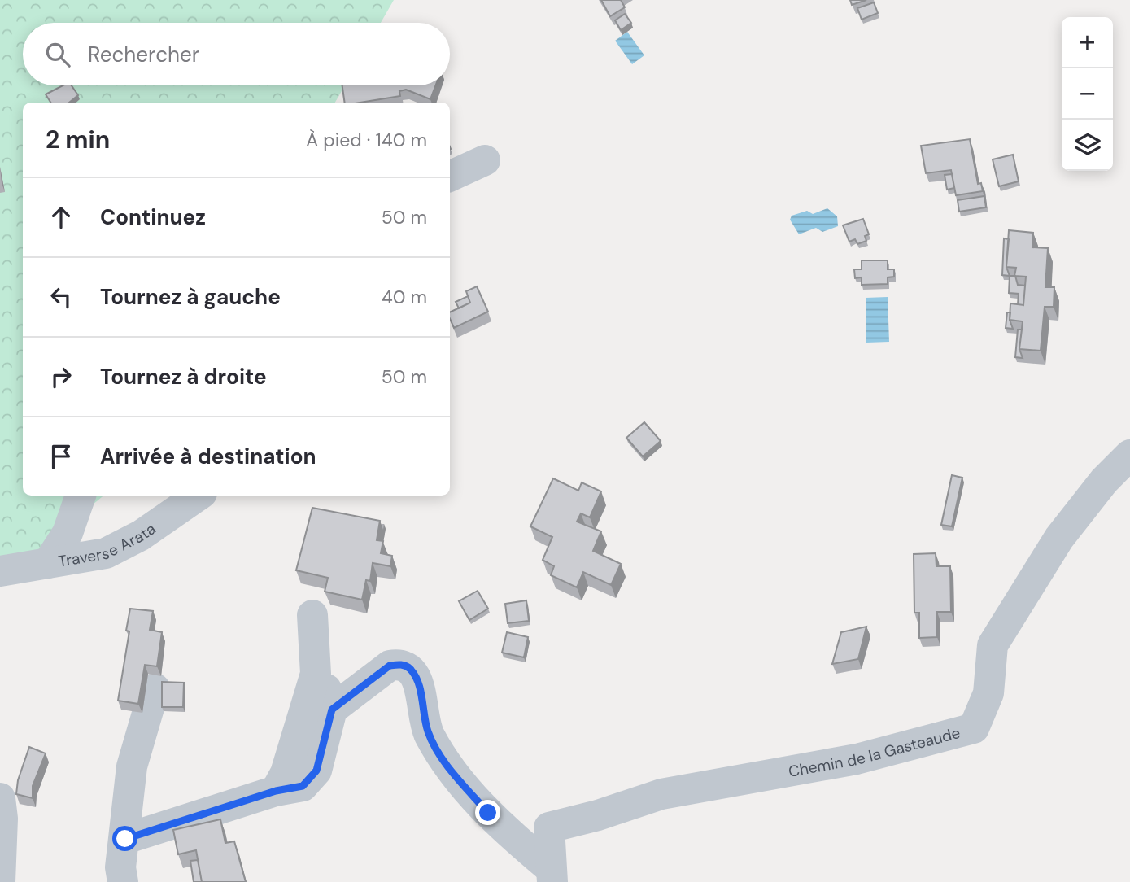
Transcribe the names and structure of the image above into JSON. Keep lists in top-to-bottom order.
{
  "streets": {
    "street": ["Traverse Arata", "Chemin de la Gasteaude"]
  },
  "page": {
    "map_buttons": ["+", "−"],
    "search": "Rechercher",
    "heading": ["2 min", "À pied · 140 m"],
    "list": [
      ["Continuez", "50 m"],
      ["Tournez à gauche", "40 m"],
      ["Tournez à droite", "50 m"],
      "Arrivée à destination"
    ]
  }
}
